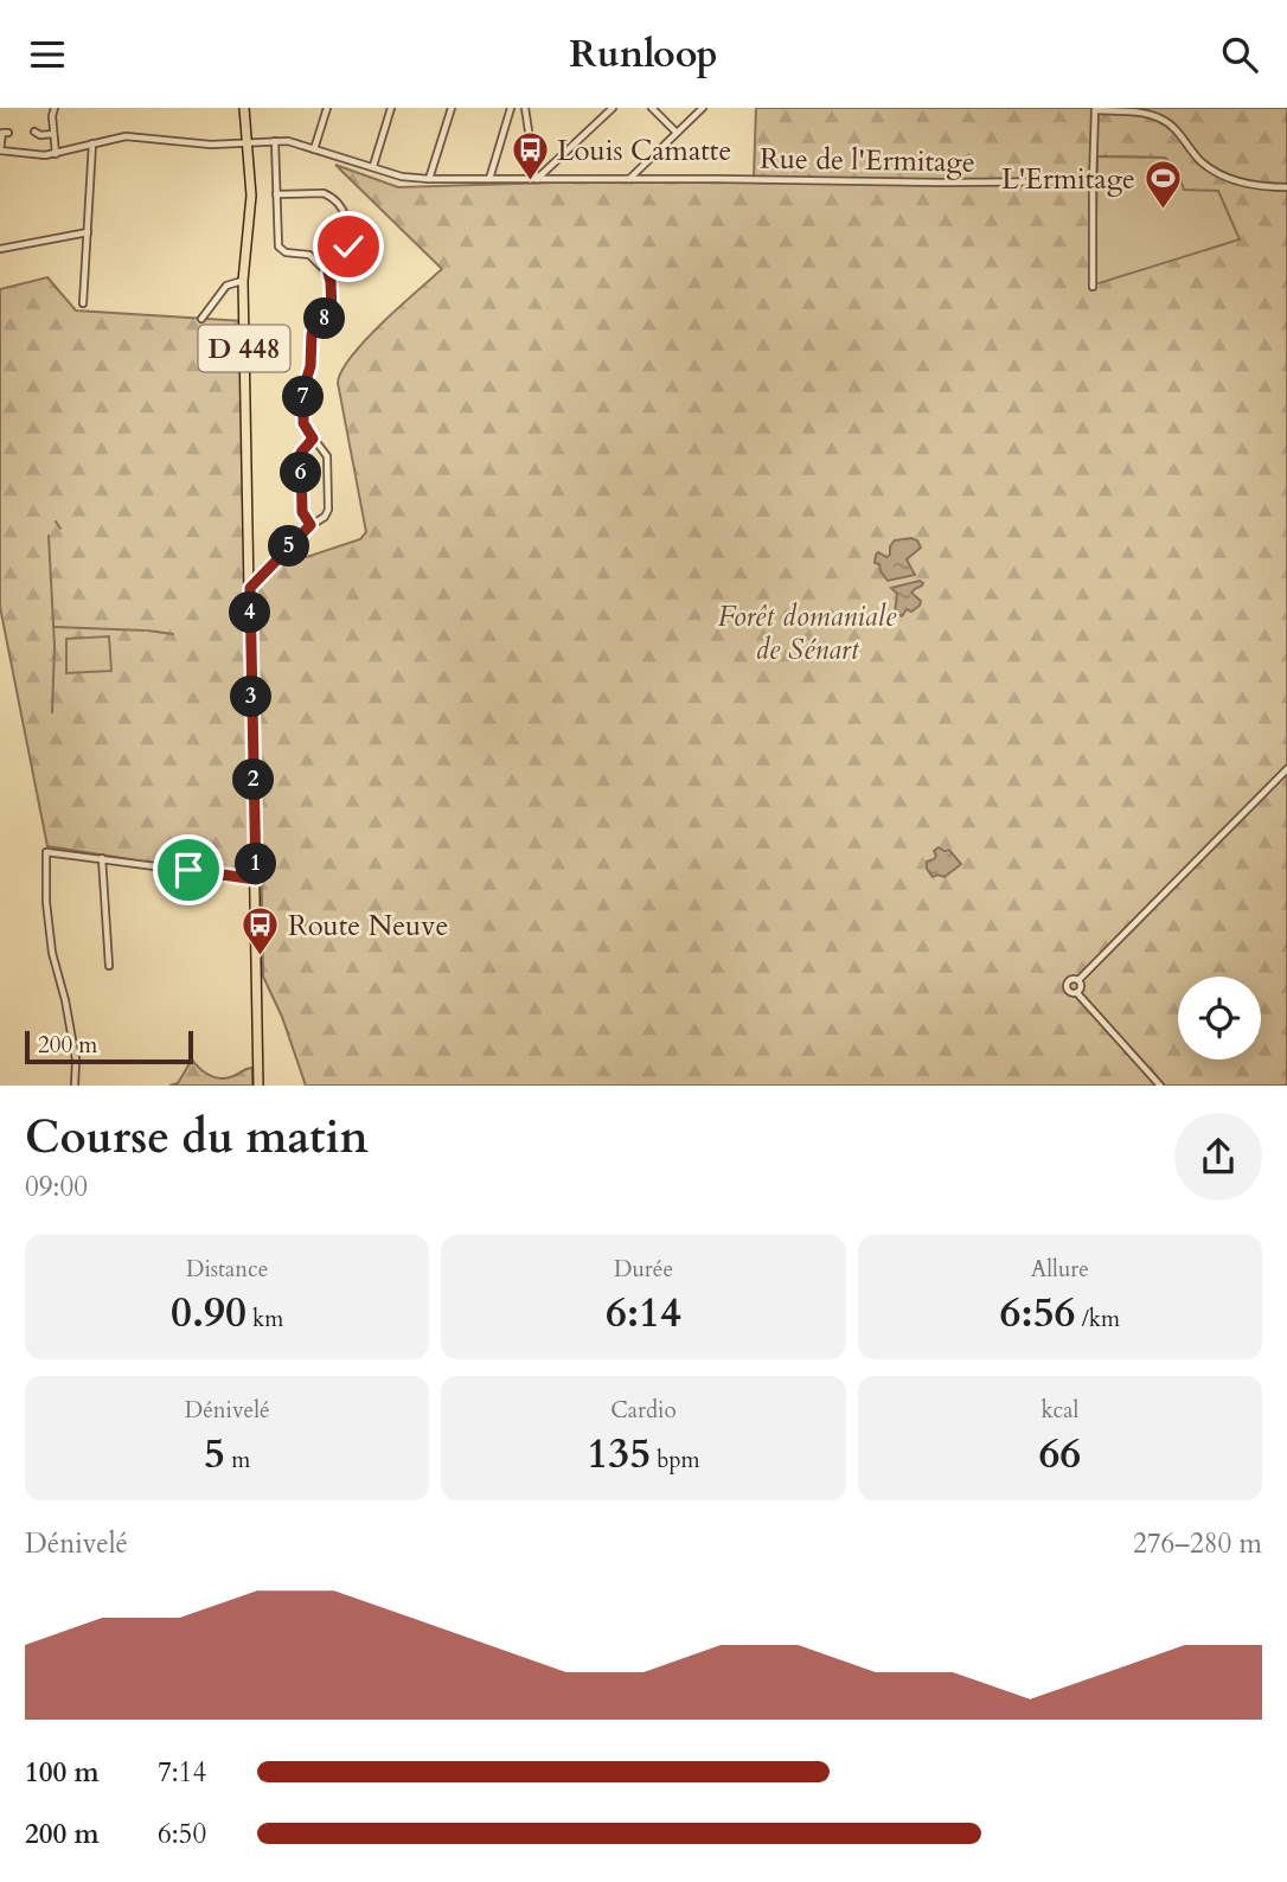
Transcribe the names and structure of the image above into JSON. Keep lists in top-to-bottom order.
{
  "streets": {
    "main road": ["D 448"],
    "street": ["Rue de l'Ermitage"]
  },
  "crossings": [
    ["Rue de l'Ermitage", "D 448"]
  ],
  "parks": ["Forêt domaniale de Sénart"],
  "places": {
    "bus stop": ["Louis Camatte", "Route Neuve"],
    "sports": ["L'Ermitage"]
  },
  "scale_bar": "200 m",
  "page": {
    "header": "Runloop",
    "pins": [
      "8",
      "7",
      "6",
      "5",
      "4",
      "3",
      "2",
      "1"
    ],
    "scale": "200 m",
    "heading": ["Course du matin", "09:00"],
    "stats": [
      ["Distance", "0.90 km"],
      ["Durée", "6:14"],
      ["Allure", "6:56 /km"],
      ["Dénivelé", "5 m"],
      ["Cardio", "135 bpm"],
      ["kcal", "66"]
    ],
    "chart": ["Dénivelé", "276–280 m"],
    "list": [
      {
        "name": "100 m",
        "note": "7:14"
      },
      {
        "name": "200 m",
        "note": "6:50"
      }
    ]
  }
}
